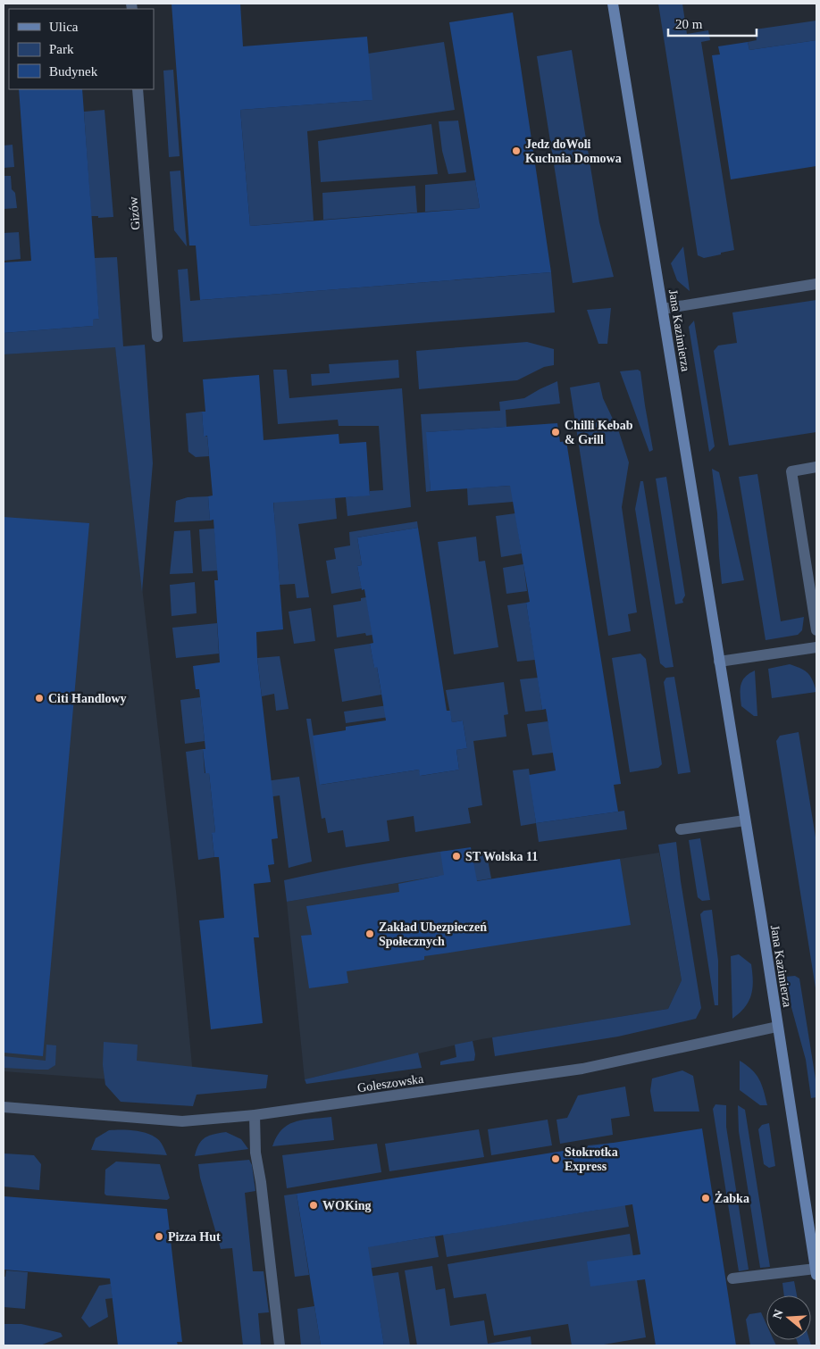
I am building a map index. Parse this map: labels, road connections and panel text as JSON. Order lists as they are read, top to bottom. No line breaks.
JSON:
{"streets":{"street":["Gizów","Jana Kazimierza","Goleszowska"]},"crossings":[["Jana Kazimierza","Goleszowska"]],"places":["Jedz doWoli Kuchnia Domowa","Chilli Kebab & Grill","Citi Handlowy","ST Wolska 11","Zakład Ubezpieczeń Społecznych","Stokrotka Express","Żabka","WOKing","Pizza Hut"],"legend":["Ulica","Park","Budynek"],"scale_bar":"20 m","north":"left"}
